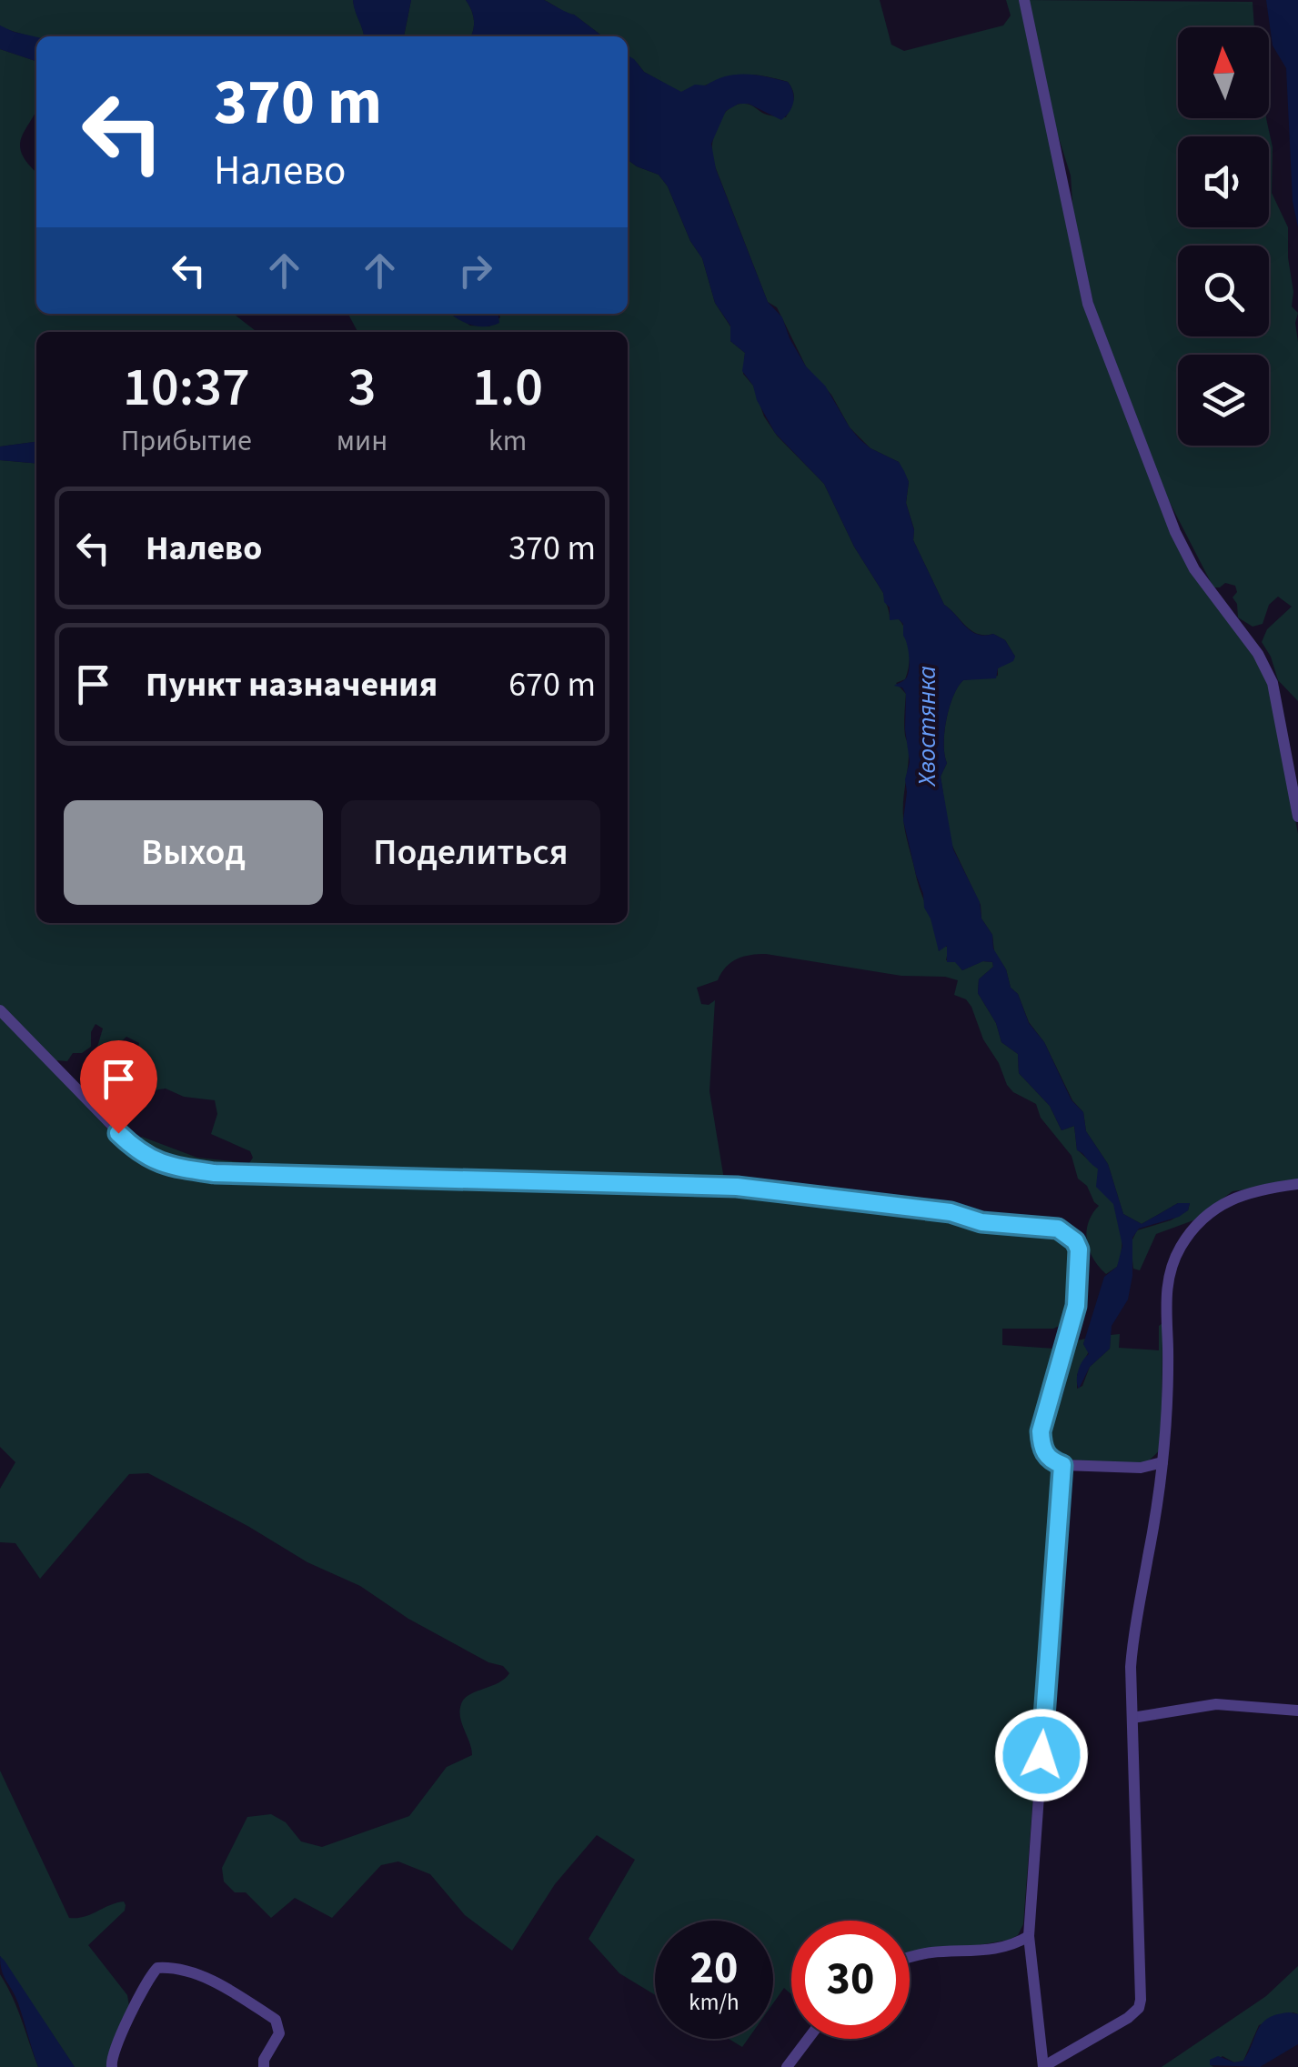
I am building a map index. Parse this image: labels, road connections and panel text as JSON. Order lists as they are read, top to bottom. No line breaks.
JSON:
{"water":["Хвостянка"],"north":"top","page":{"turn":["370 m","Налево"],"eta":["10:37","Прибытие","3","мин","1.0","km"],"list":[{"name":"Налево","value":"370 m"},{"name":"Пункт назначения","value":"670 m"}],"buttons":["Выход","Поделиться"],"speed":"20 km/h","limit":"30"}}
